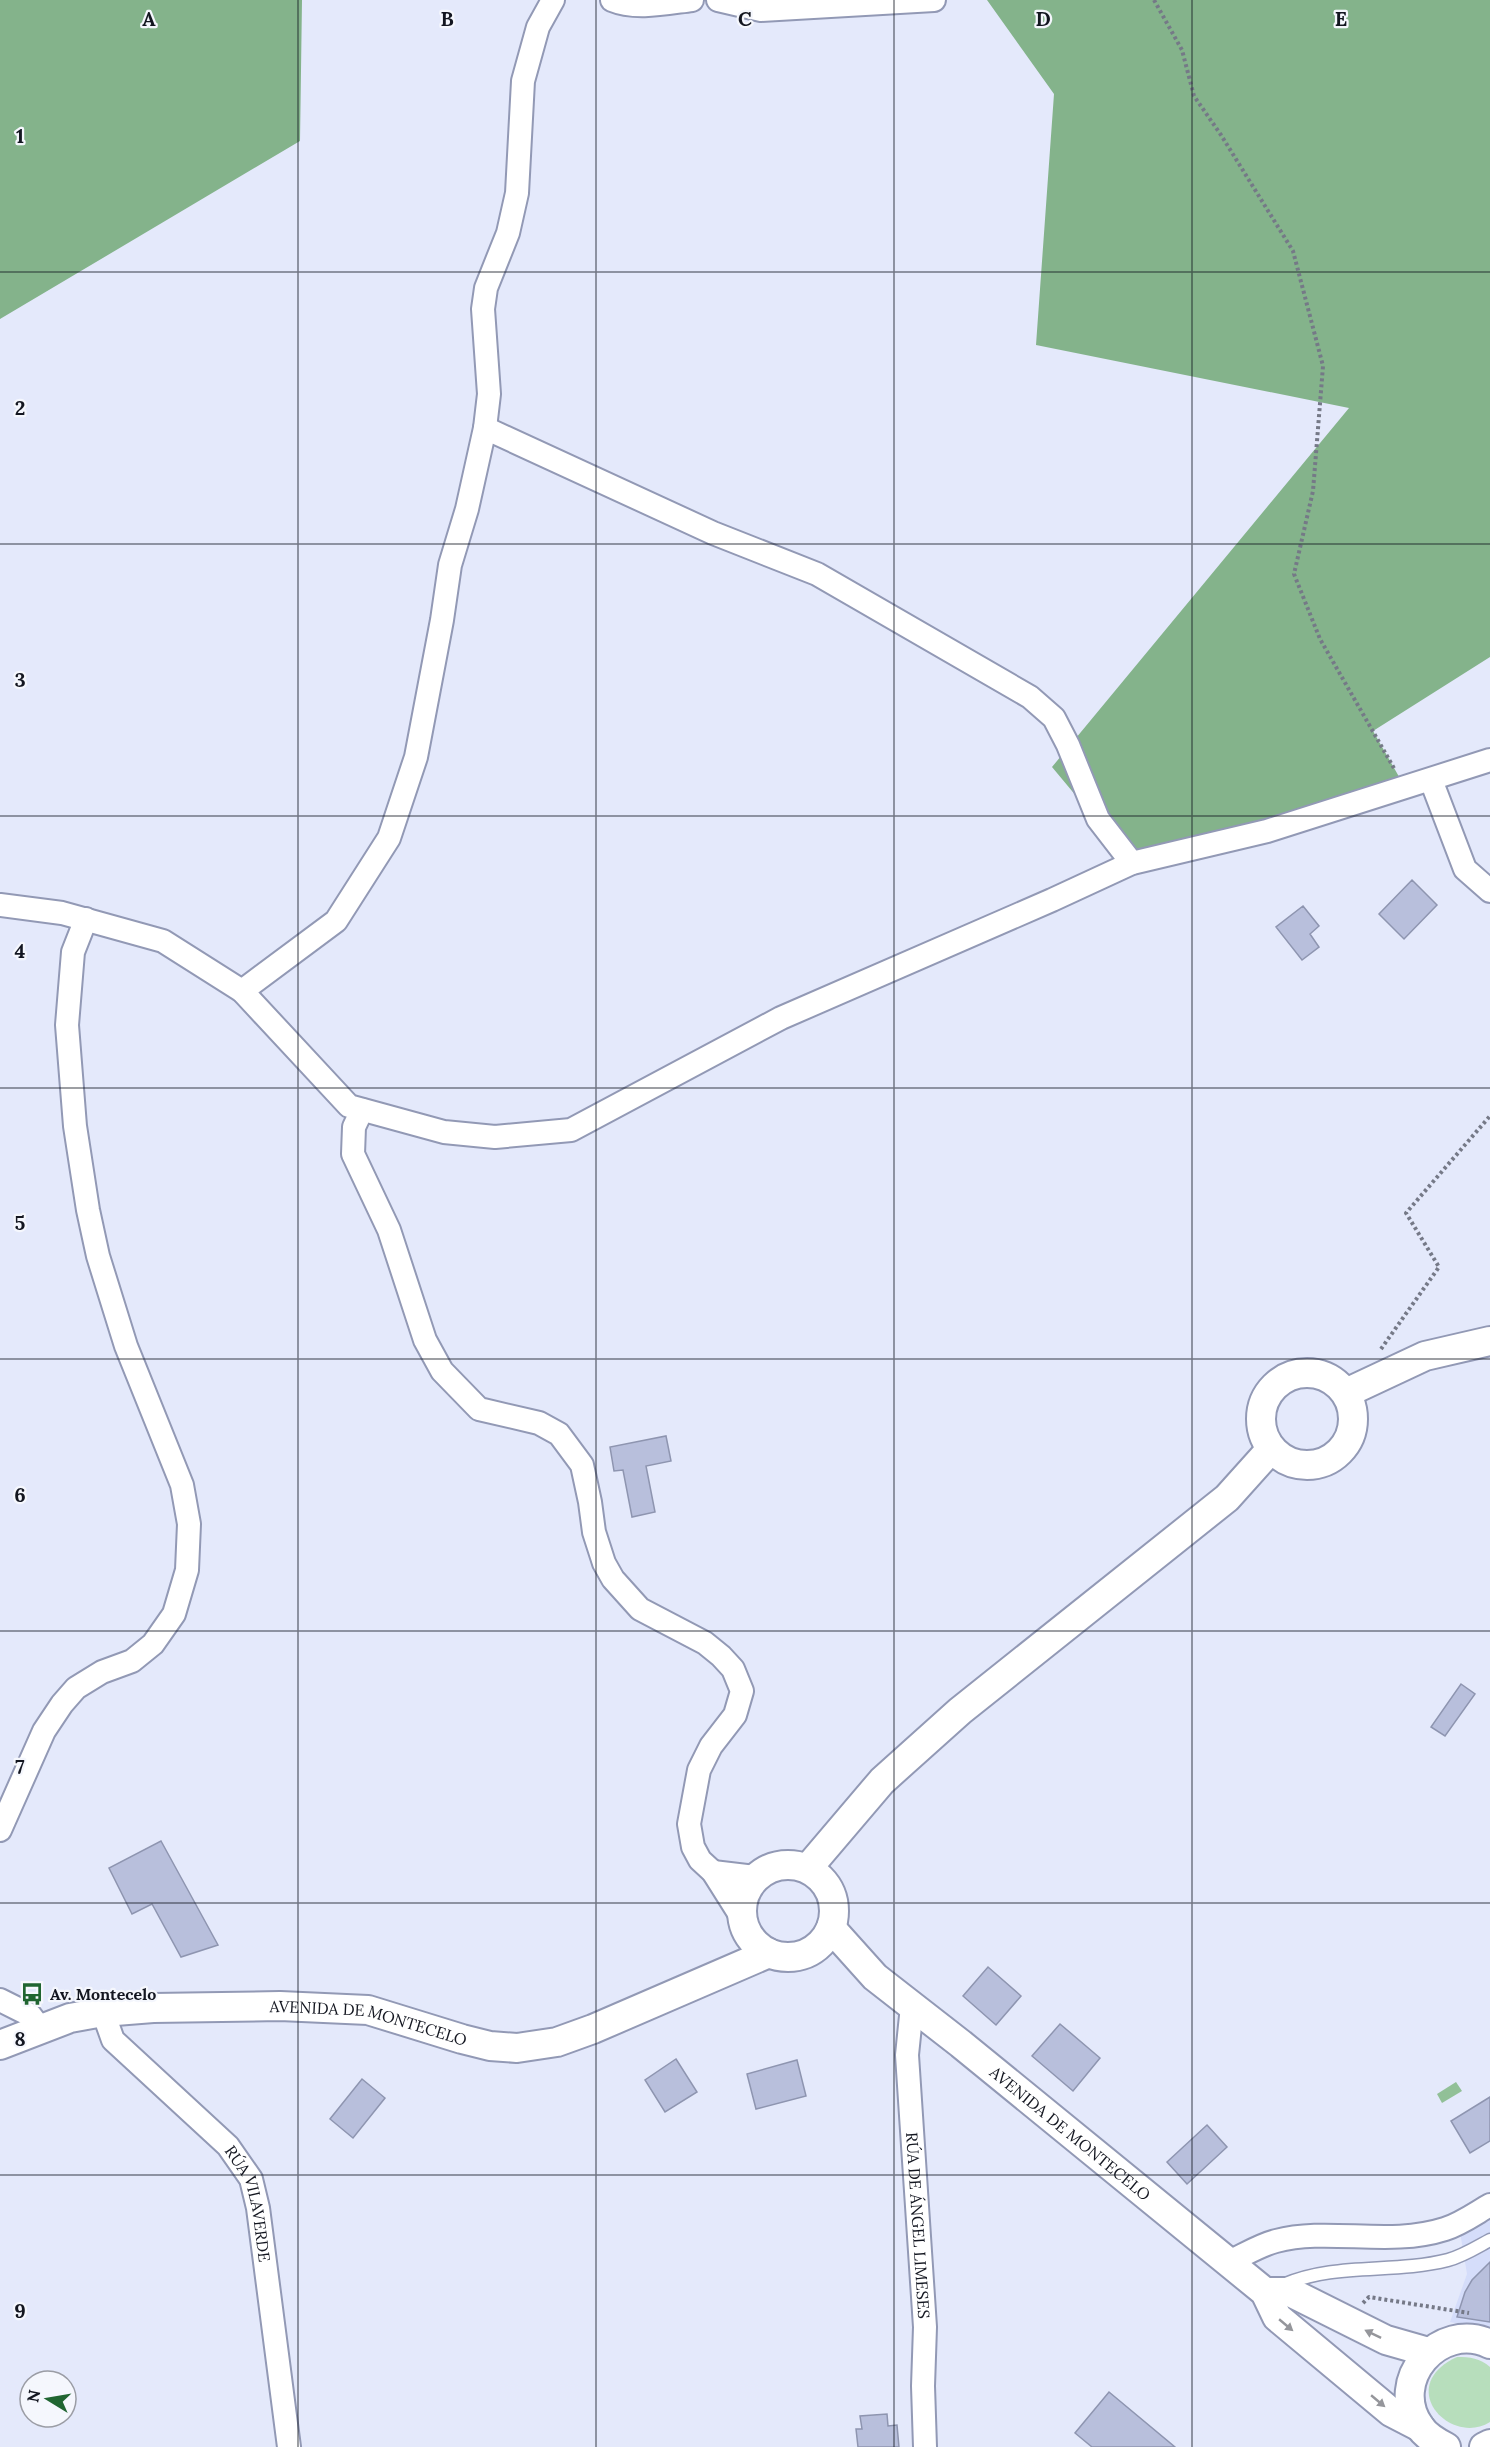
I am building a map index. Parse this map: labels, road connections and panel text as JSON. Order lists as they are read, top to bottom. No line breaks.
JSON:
{"streets":{"street":["AVENIDA DE MONTECELO","RÚA VILAVERDE","RÚA DE ÁNGEL LIMESES"]},"crossings":[["AVENIDA DE MONTECELO","RÚA VILAVERDE"],["AVENIDA DE MONTECELO","RÚA DE ÁNGEL LIMESES"]],"places":{"bus stop":["Av. Montecelo"]},"north":"left","grid":{"columns":["A","B","C","D","E"],"rows":["1","2","3","4","5","6","7","8","9"]}}
